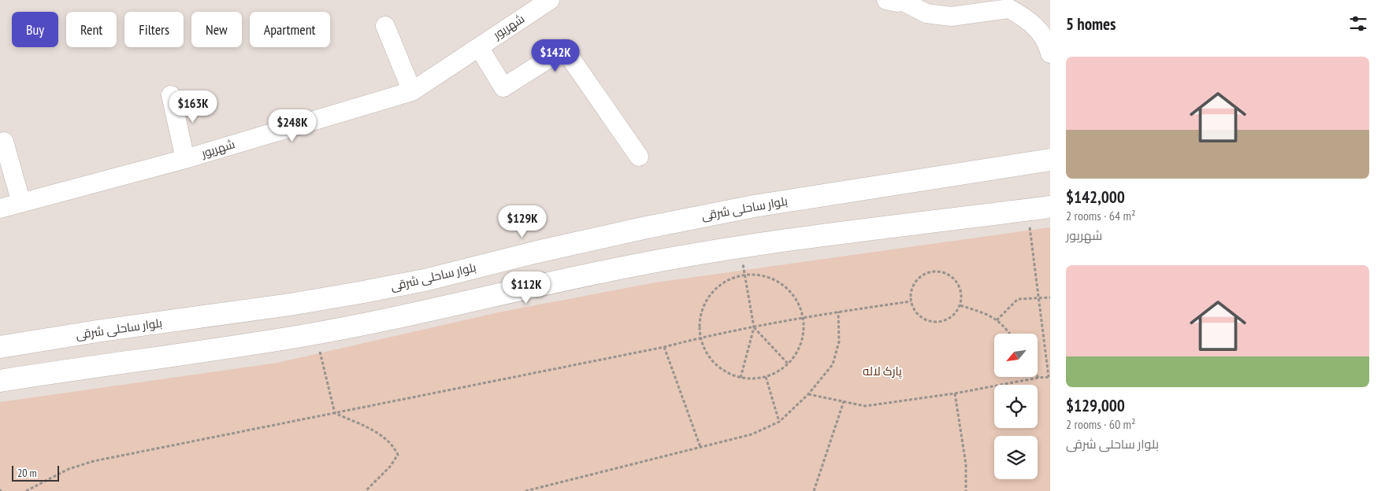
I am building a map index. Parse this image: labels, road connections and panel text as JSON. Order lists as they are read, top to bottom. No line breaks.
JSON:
{"streets":{"main road":["بلوار ساحلی شرقی"],"street":["شهریور"]},"parks":["پارک لاله"],"scale_bar":"20 m","north":"bottom left","page":{"heading":"5 homes","chip":["Buy","Rent","Filters","New","Apartment"],"price":["$142K","$163K","$248K","$129K","$112K"],"list":[{"name":"$142,000","note":"2 rooms · 64 m² · شهریور"},{"name":"$129,000","note":"2 rooms · 60 m² · بلوار ساحلی شرقی"}],"scale":"20 m"}}
